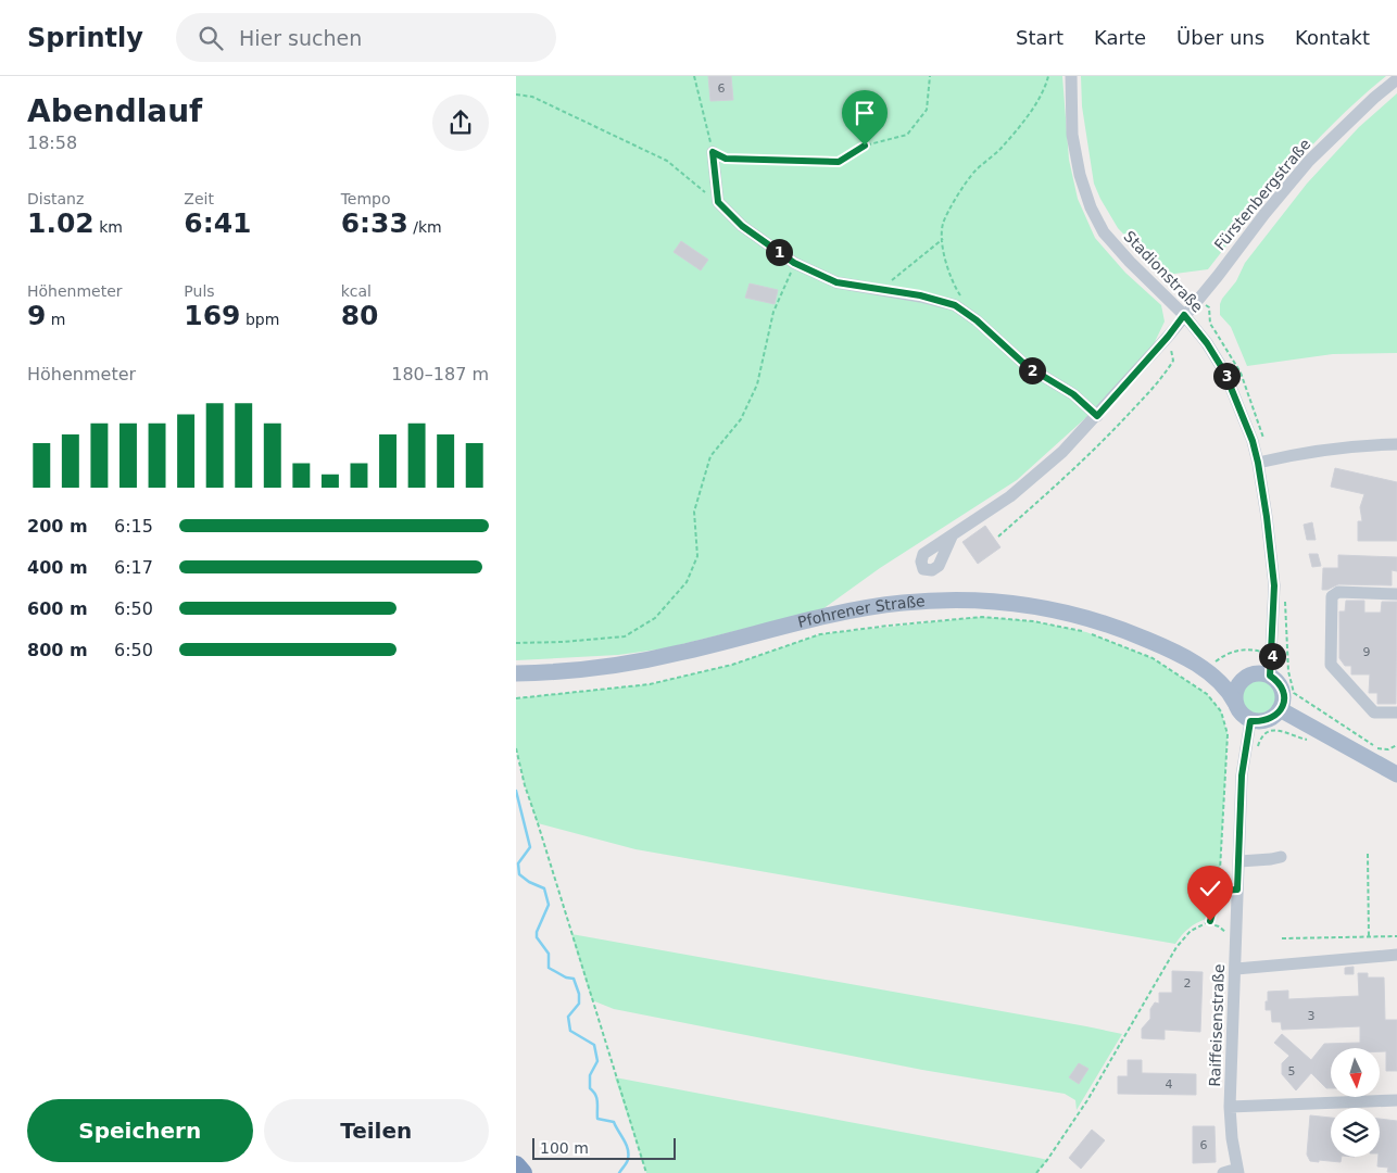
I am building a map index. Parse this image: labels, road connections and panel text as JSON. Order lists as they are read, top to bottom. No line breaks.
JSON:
{"streets":{"main road":["Pfohrener Straße"],"street":["Fürstenbergstraße","Stadionstraße","Raiffeisenstraße"]},"crossings":[["Fürstenbergstraße","Stadionstraße"],["Stadionstraße","Pfohrener Straße"],["Stadionstraße","Raiffeisenstraße"],["Pfohrener Straße","Raiffeisenstraße"]],"house_numbers":["6","9","2","3","5","4","6"],"scale_bar":"100 m","north":"bottom","page":{"header":"Sprintly","search":"Hier suchen","nav":["Start","Karte","Über uns","Kontakt"],"heading":["Abendlauf","18:58"],"stats":[["Distanz","1.02 km"],["Zeit","6:41"],["Tempo","6:33 /km"],["Höhenmeter","9 m"],["Puls","169 bpm"],["kcal","80"]],"pins":["1","2","3","4"],"chart":["Höhenmeter","180–187 m"],"list":[{"name":"200 m","note":"6:15"},{"name":"400 m","note":"6:17"},{"name":"600 m","note":"6:50"},{"name":"800 m","note":"6:50"}],"buttons":["Speichern","Teilen"],"scale":"100 m"}}
